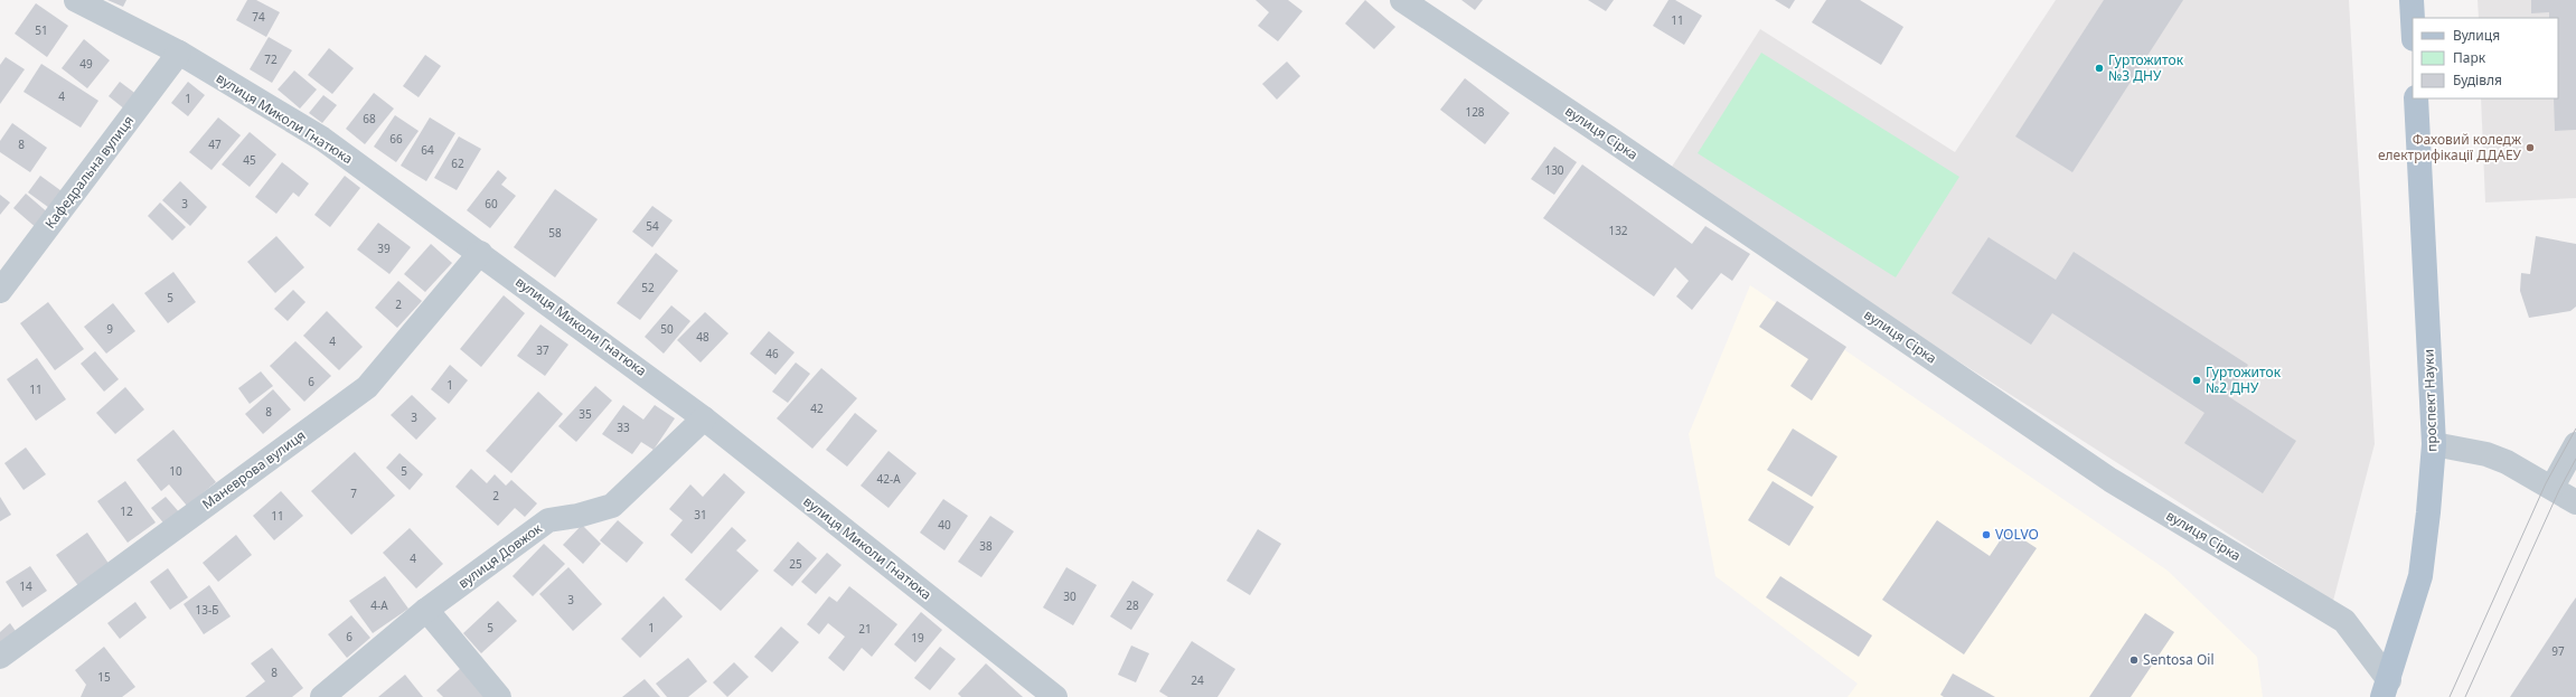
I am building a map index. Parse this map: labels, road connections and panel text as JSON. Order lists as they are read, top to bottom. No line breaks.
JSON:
{"streets":{"main road":["проспект Науки"],"street":["вулиця Миколи Гнатюка","вулиця Сірка","Кафедральна вулиця","Маневрова вулиця","вулиця Довжок"]},"crossings":[["вулиця Миколи Гнатюка","Кафедральна вулиця"],["вулиця Миколи Гнатюка","Маневрова вулиця"],["вулиця Миколи Гнатюка","вулиця Довжок"],["вулиця Сірка","проспект Науки"]],"places":["Гуртожиток №3 ДНУ","Фаховий коледж електрифікації ДДАЕУ","Гуртожиток №2 ДНУ","VOLVO","Sentosa Oil"],"house_numbers":["74","11","51","72","49","4","1","128","68","66","8","47","64","45","62","130","3","60","54","132","58","39","52","5","2","9","50","48","4","37","46","6","1","11","42","8","35","3","33","10","5","42-А","7","2","12","31","11","40","38","4","25","14","30","3","4-А","28","13-Б","5","1","21","6","19","97","8","15","24"],"legend":["Вулиця","Парк","Будівля"]}
